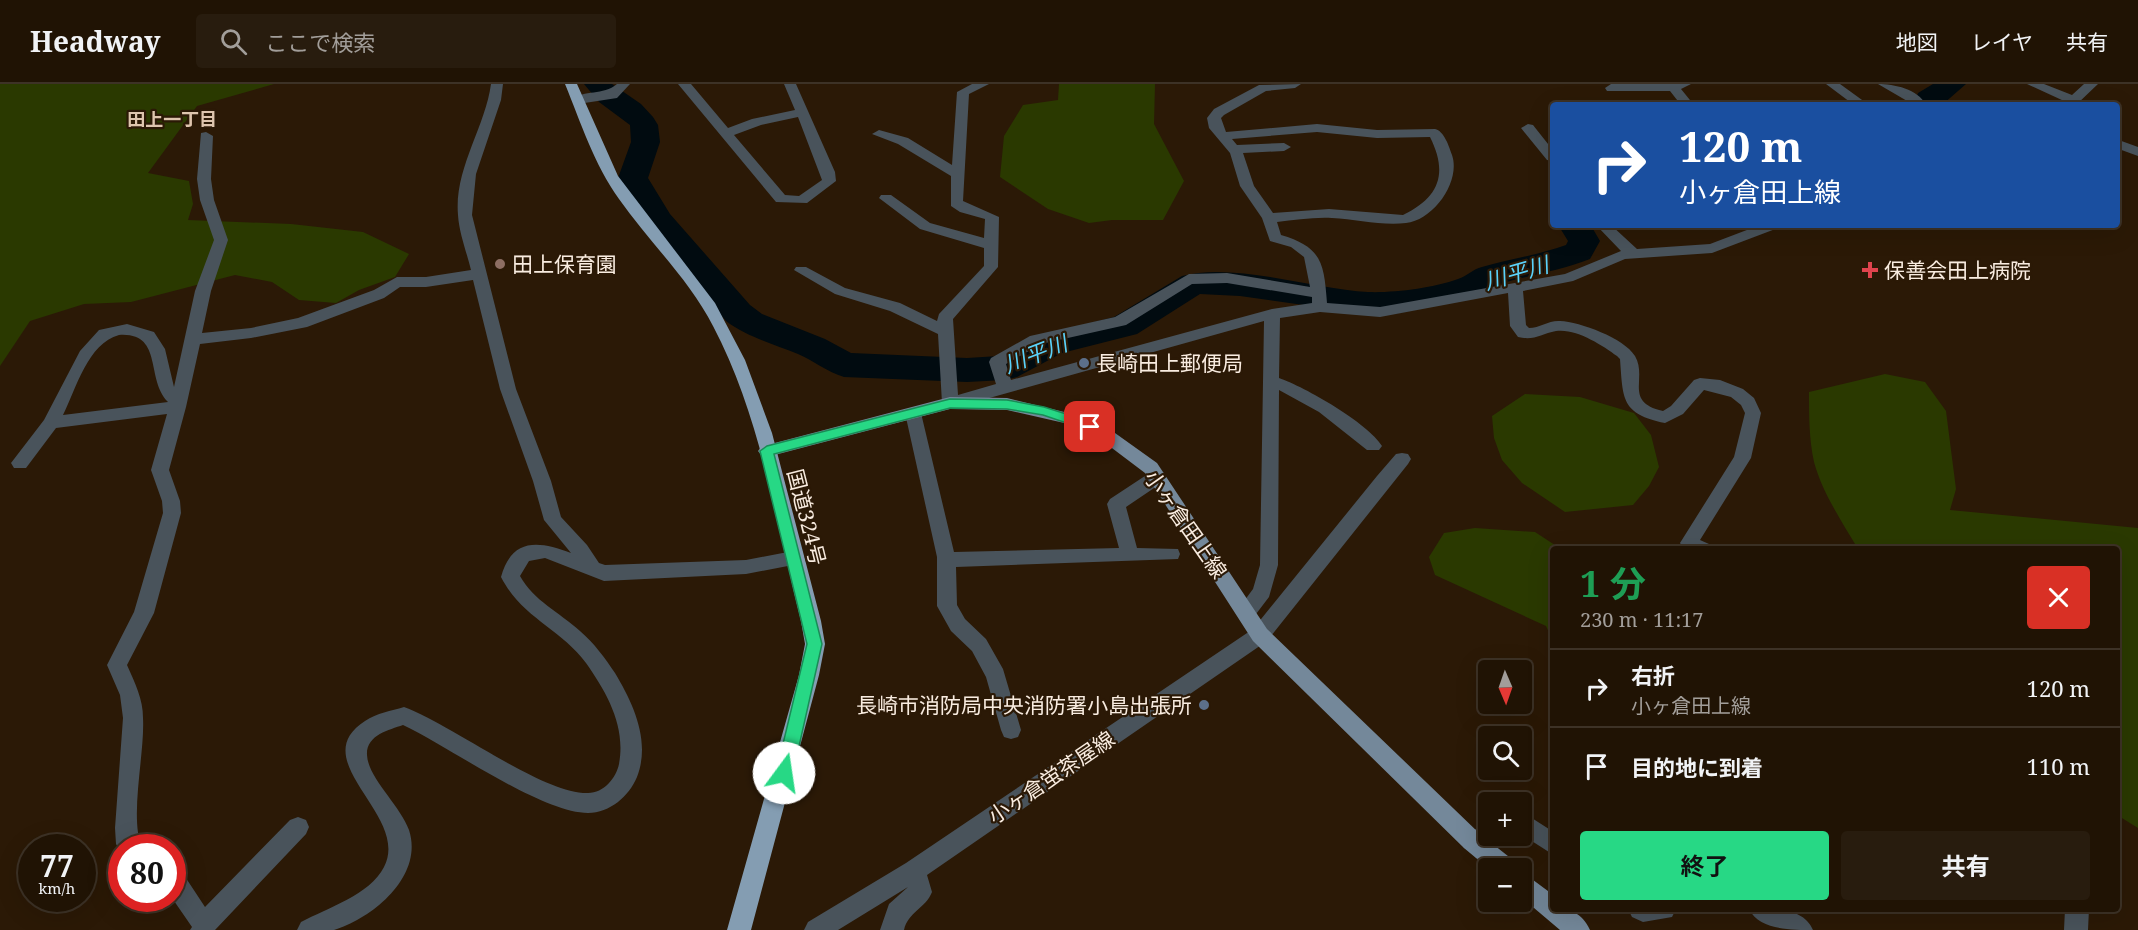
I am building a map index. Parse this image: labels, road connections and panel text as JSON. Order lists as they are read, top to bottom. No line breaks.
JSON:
{"streets":{"highway":["国道324号"],"main road":["小ヶ倉田上線"],"street":["小ヶ倉蛍茶屋線"]},"crossings":[["国道324号","小ヶ倉田上線"],["小ヶ倉田上線","小ヶ倉蛍茶屋線"]],"districts":["田上一丁目"],"water":["川平川"],"places":{"other":["田上保育園","長崎田上郵便局","長崎市消防局中央消防署小島出張所"],"health":["保善会田上病院"]},"north":"bottom","page":{"header":"Headway","search":"ここで検索","nav":["地図","レイヤ","共有"],"turn":["120 m","小ヶ倉田上線"],"heading":["1 分","230 m · 11:17"],"list":[{"name":"右折","note":"小ヶ倉田上線","value":"120 m"},{"name":"目的地に到着","value":"110 m"}],"map_buttons":["+","−"],"buttons":["終了","共有"],"speed":"77 km/h","limit":"80"}}
